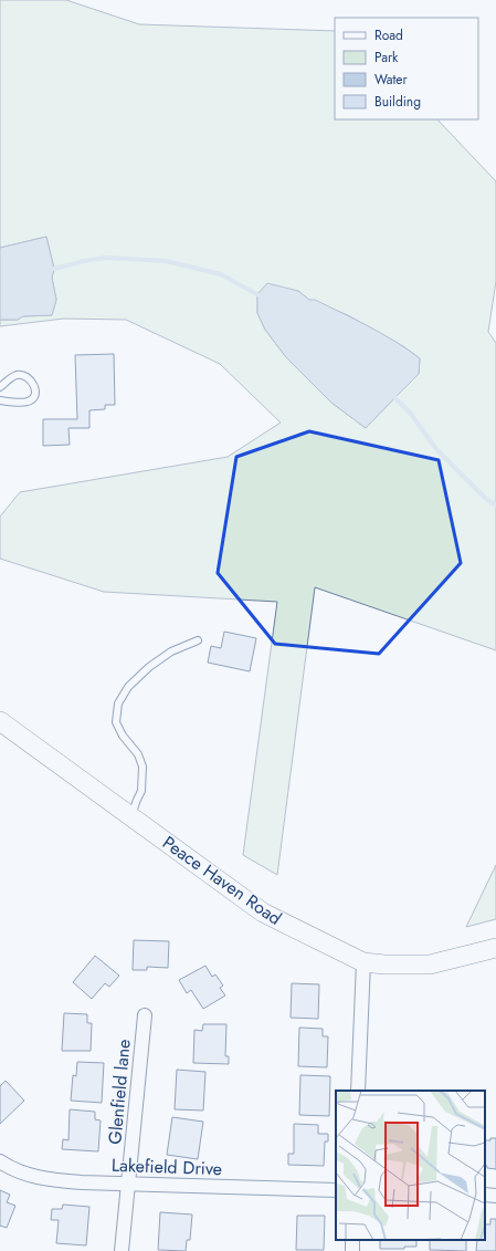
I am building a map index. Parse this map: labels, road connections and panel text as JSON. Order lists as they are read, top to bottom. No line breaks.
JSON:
{"streets":{"main road":["Peace Haven Road"],"street":["Glenfield lane","Lakefield Drive"]},"crossings":[["Glenfield lane","Lakefield Drive"]],"legend":["Road","Park","Water","Building"]}
